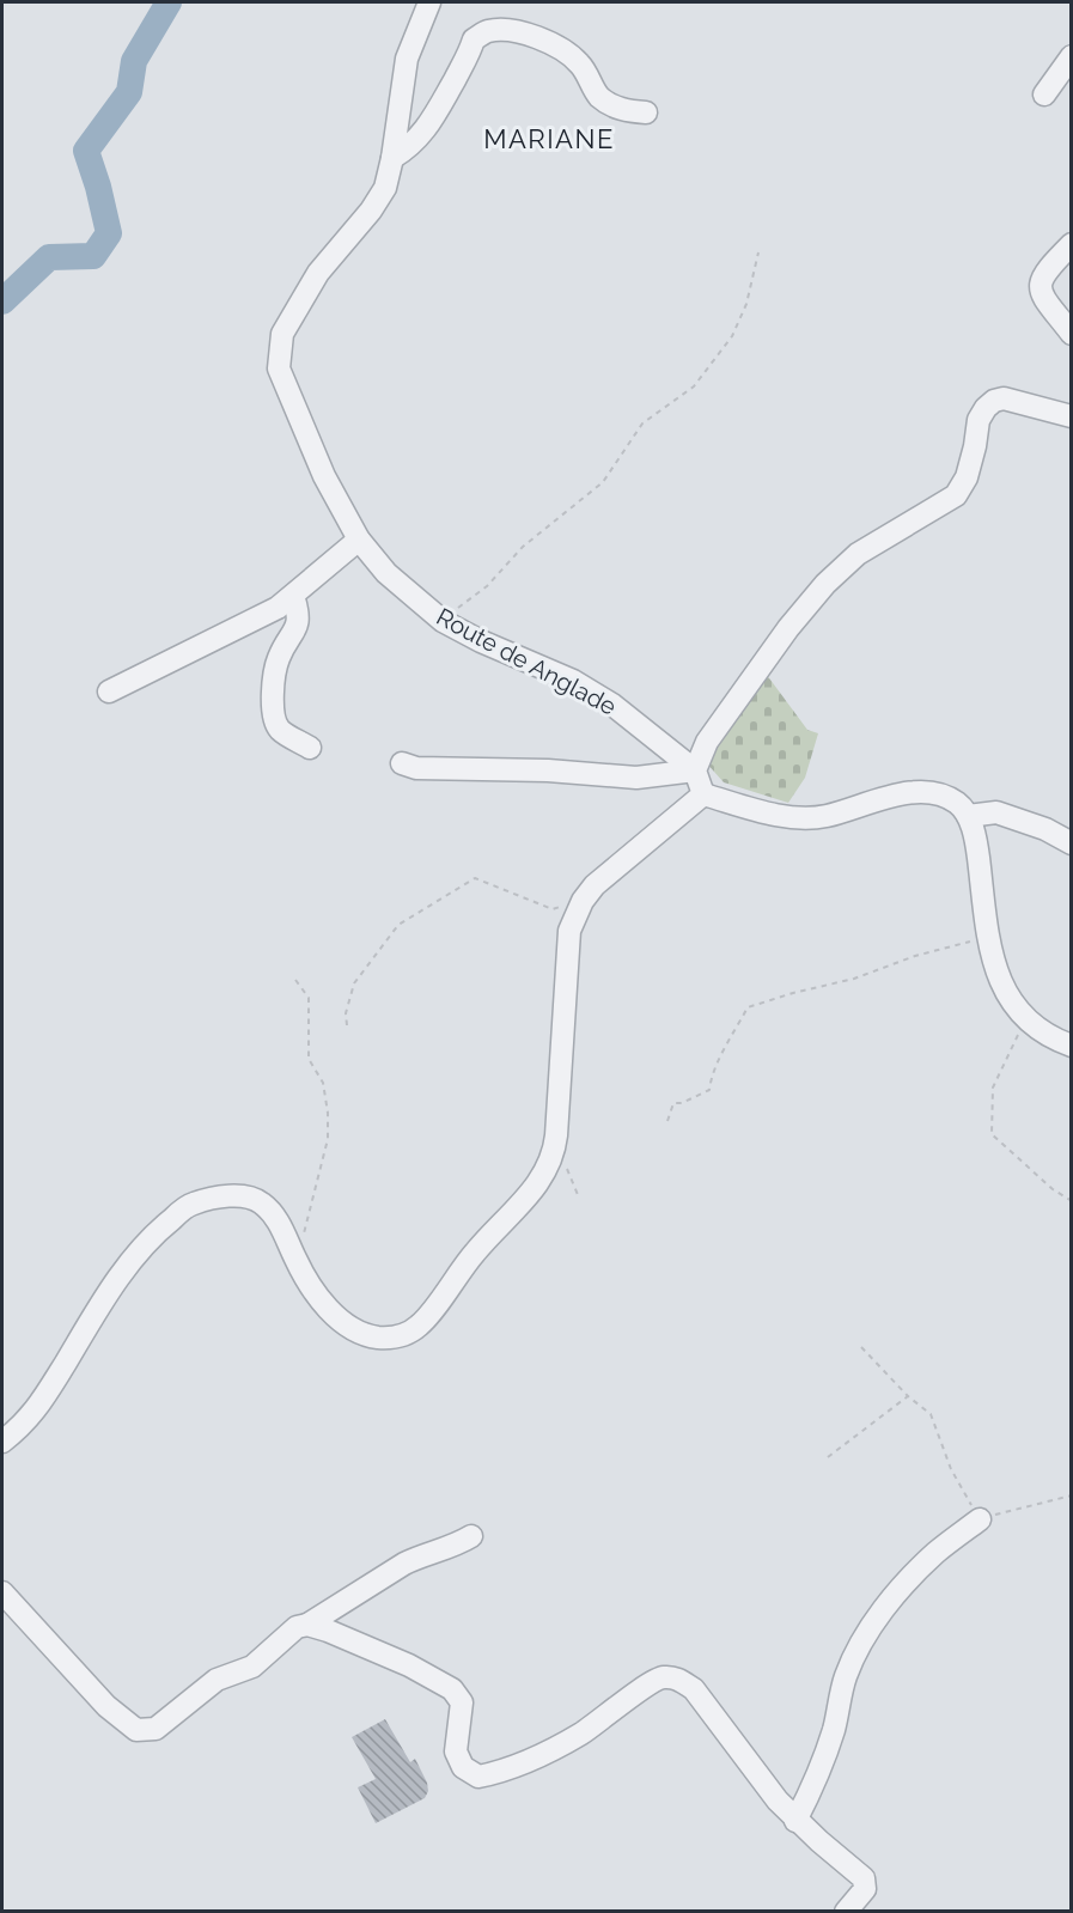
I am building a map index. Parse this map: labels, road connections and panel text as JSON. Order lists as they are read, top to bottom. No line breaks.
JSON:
{"streets":{"street":["Route de Anglade"]},"districts":["MARIANE"]}
